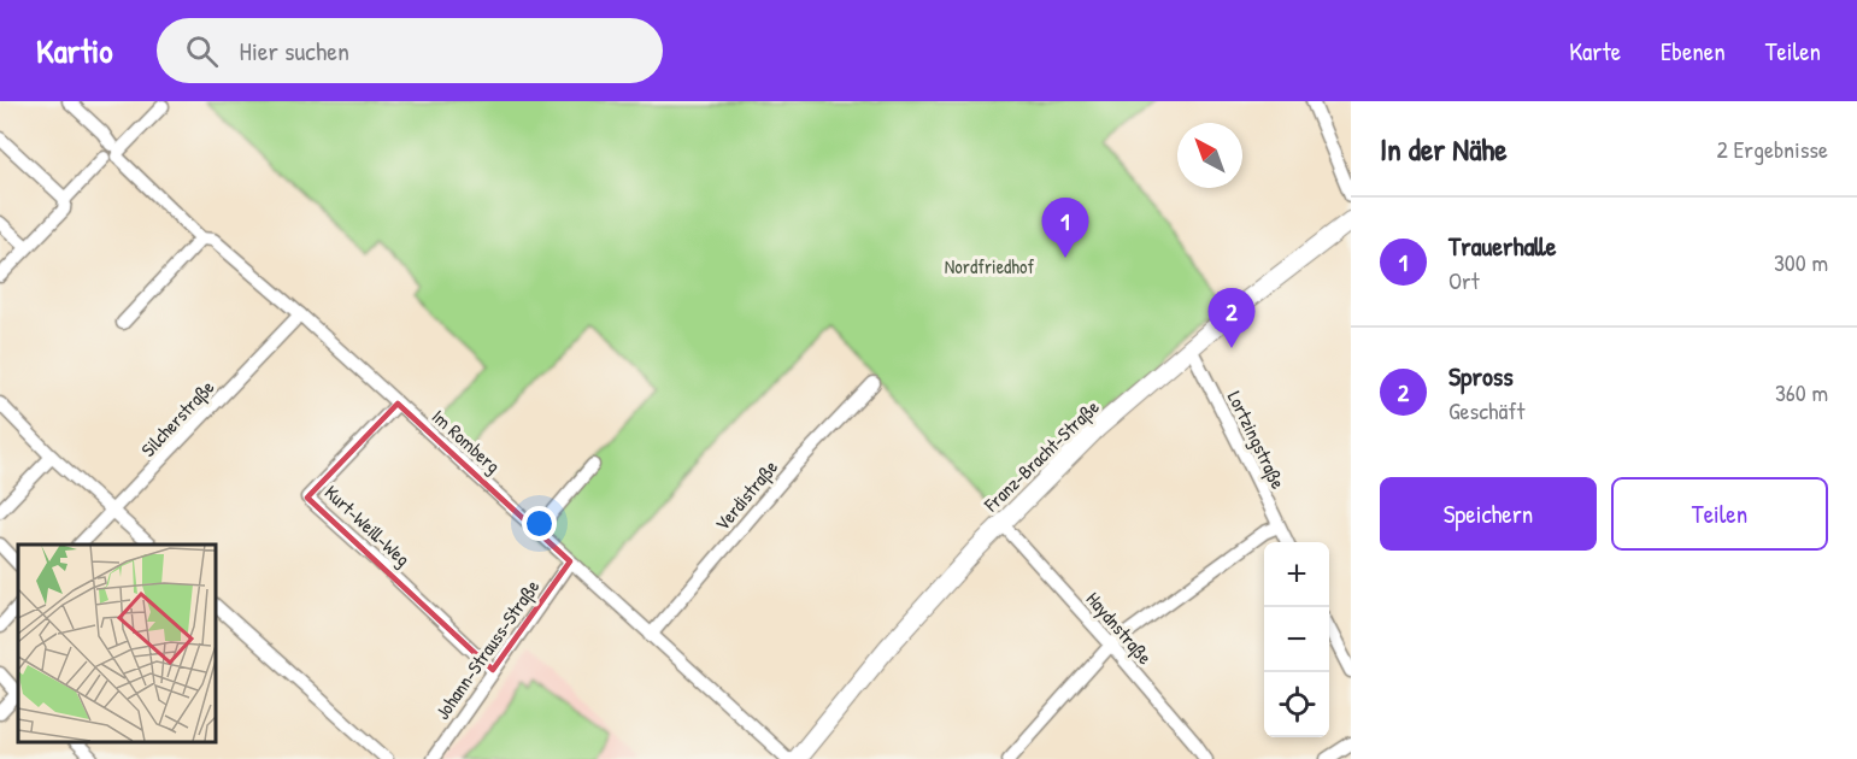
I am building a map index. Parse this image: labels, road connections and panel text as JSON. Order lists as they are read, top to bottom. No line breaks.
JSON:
{"streets":{"street":["Silcherstraße","Lortzingstraße","Im Romberg","Franz-Bracht-Straße","Verdistraße","Kurt-Weill-Weg","Haydnstraße","Johann-Strauss-Straße"]},"crossings":[["Silcherstraße","Im Romberg"],["Lortzingstraße","Franz-Bracht-Straße"],["Im Romberg","Verdistraße"],["Im Romberg","Kurt-Weill-Weg"],["Im Romberg","Johann-Strauss-Straße"],["Franz-Bracht-Straße","Haydnstraße"],["Kurt-Weill-Weg","Johann-Strauss-Straße"]],"parks":["Nordfriedhof"],"north":"top left","page":{"header":"Kartio","search":"Hier suchen","nav":["Karte","Ebenen","Teilen"],"heading":["In der Nähe","2 Ergebnisse"],"list":[{"mark":"1","name":"Trauerhalle","note":"Ort","value":"300 m"},{"mark":"2","name":"Spross","note":"Geschäft","value":"360 m"}],"pins":["1","2"],"buttons":["Speichern","Teilen"],"map_buttons":["+","−"]}}
